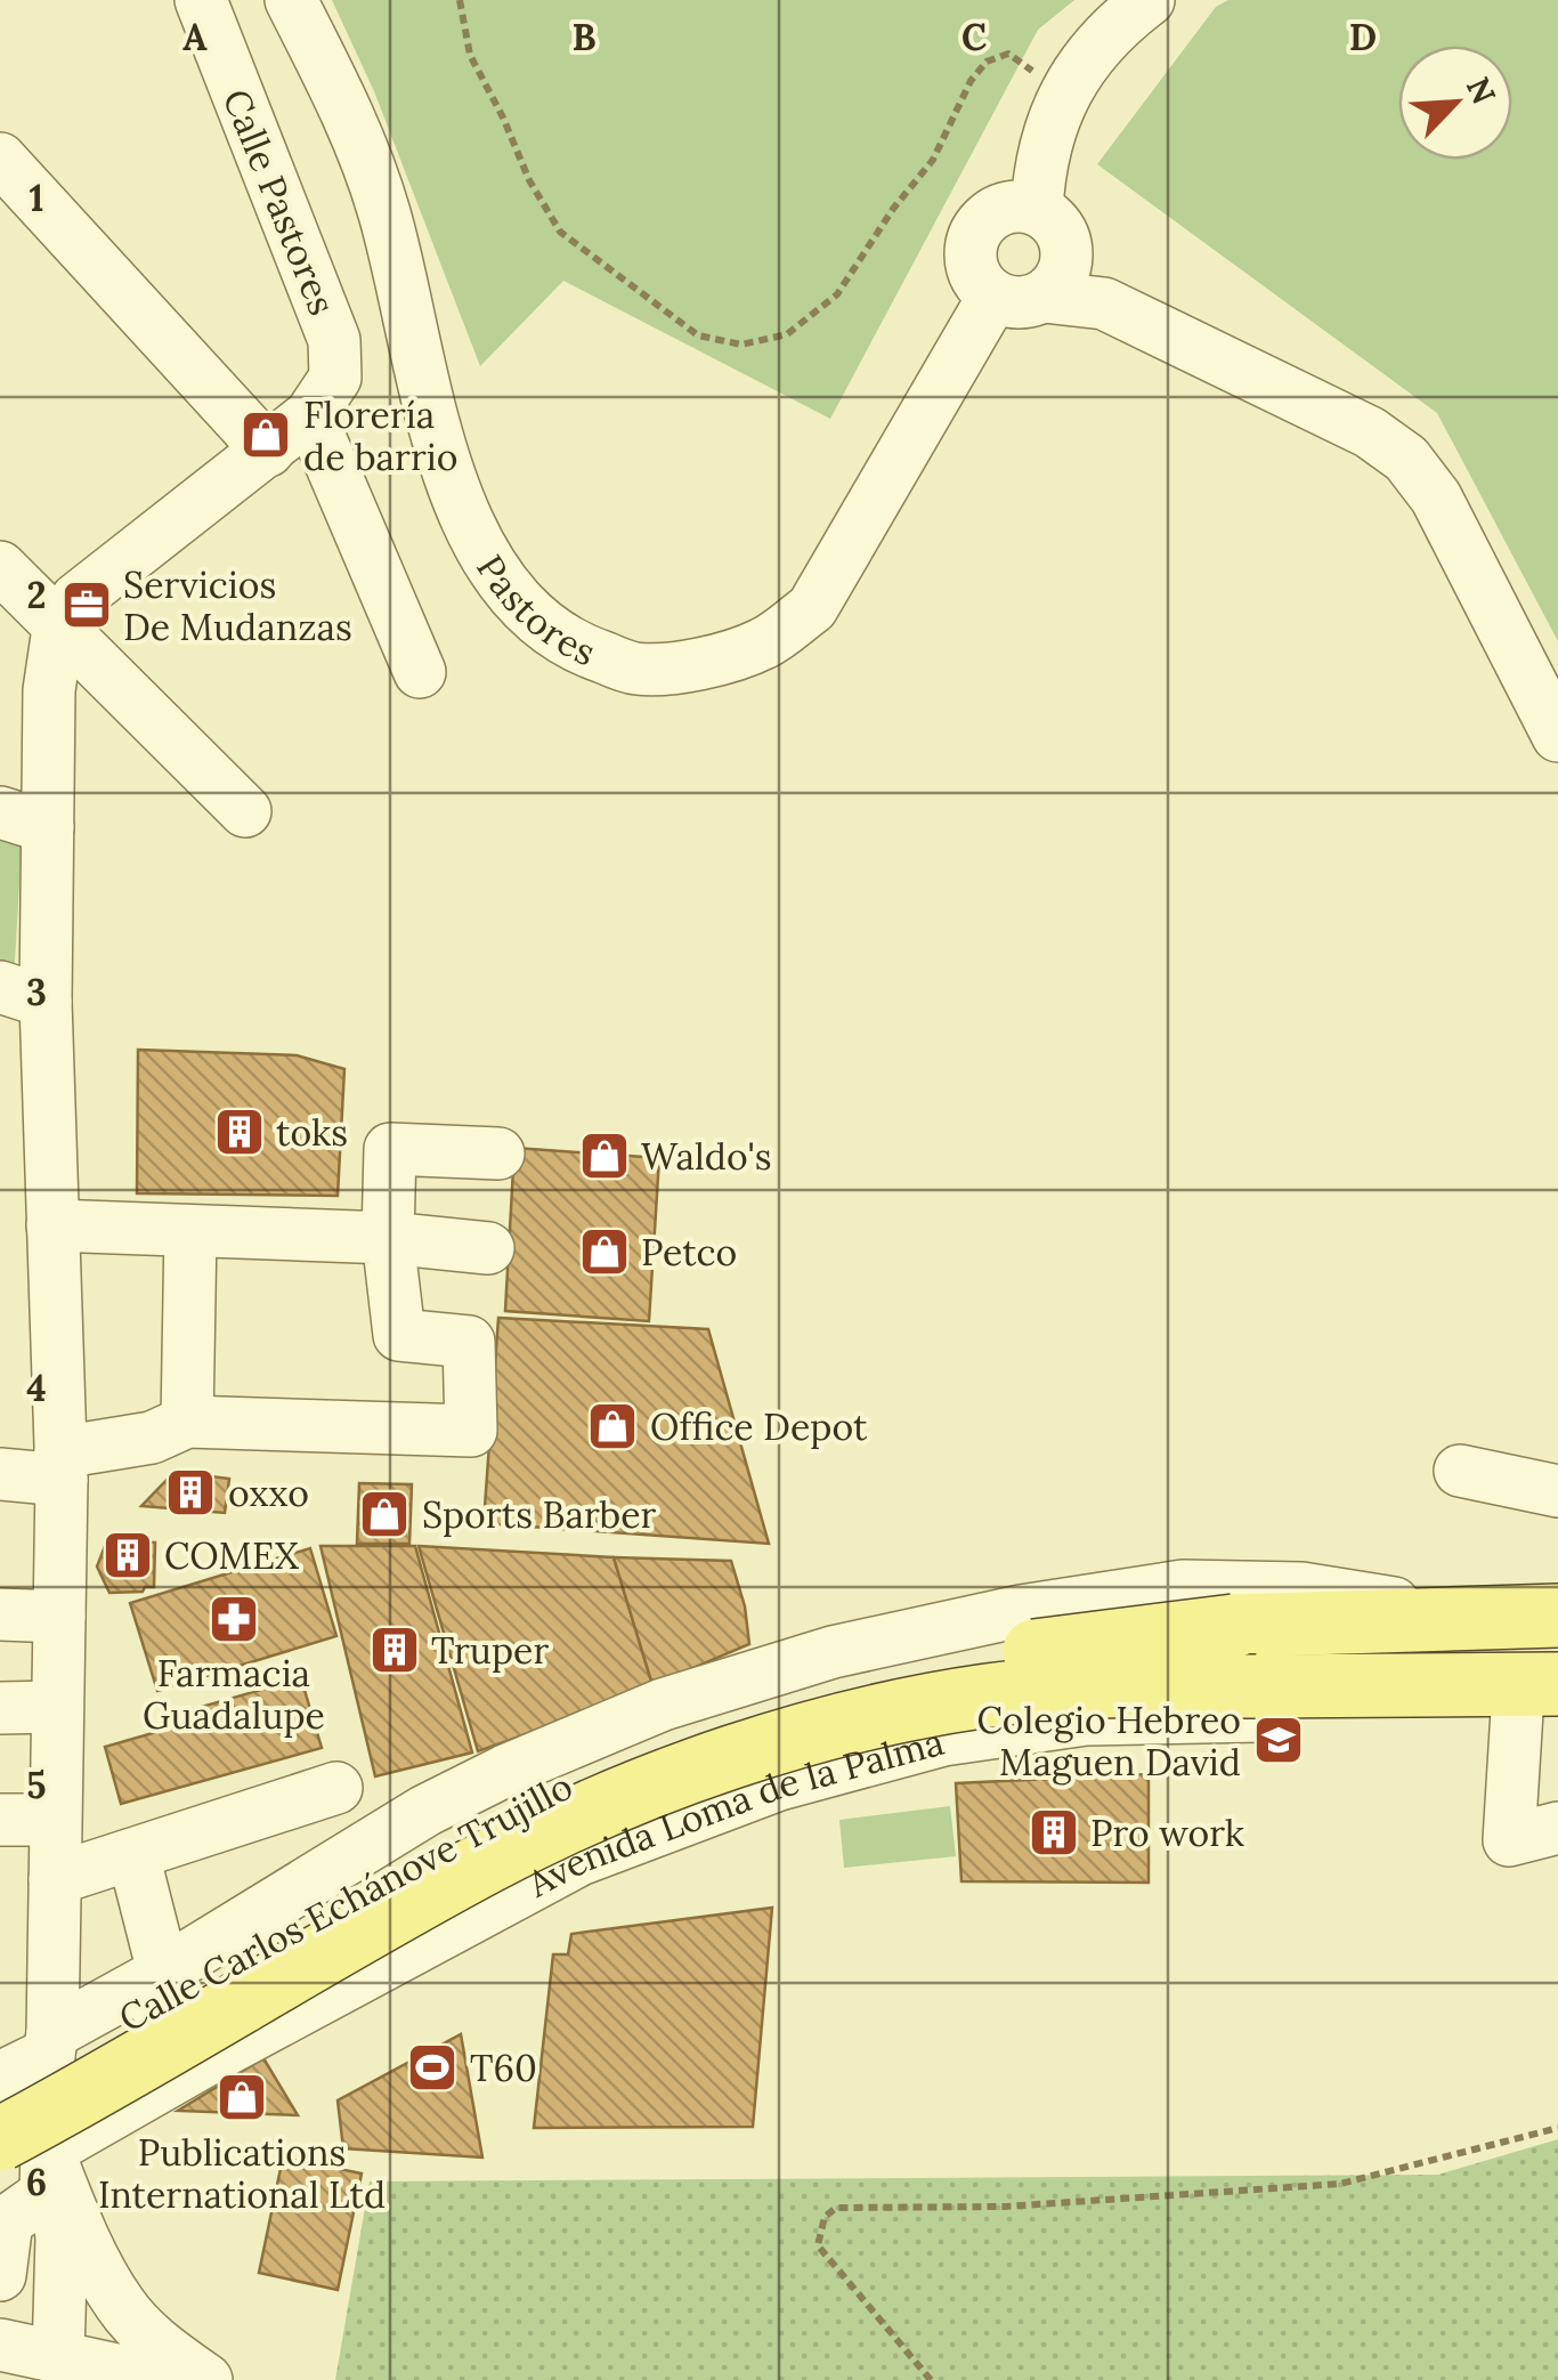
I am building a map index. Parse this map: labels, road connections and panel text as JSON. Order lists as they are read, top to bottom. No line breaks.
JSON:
{"streets":{"main road":["Calle Carlos Echánove Trujillo"],"street":["Calle Pastores","Pastores","Avenida Loma de la Palma"]},"crossings":[["Avenida Loma de la Palma","Calle Carlos Echánove Trujillo"]],"places":{"shop":["Florería de barrio","Waldo's","Petco","Office Depot","Sports Barber","Publications International Ltd"],"office":["Servicios De Mudanzas"],"building":["toks","oxxo","COMEX","Truper","Pro work"],"pharmacy":["Farmacia Guadalupe"],"school or university":["Colegio Hebreo Maguen David"],"sports":["T60"]},"north":"top right","grid":{"columns":["A","B","C","D"],"rows":["1","2","3","4","5","6"]}}
